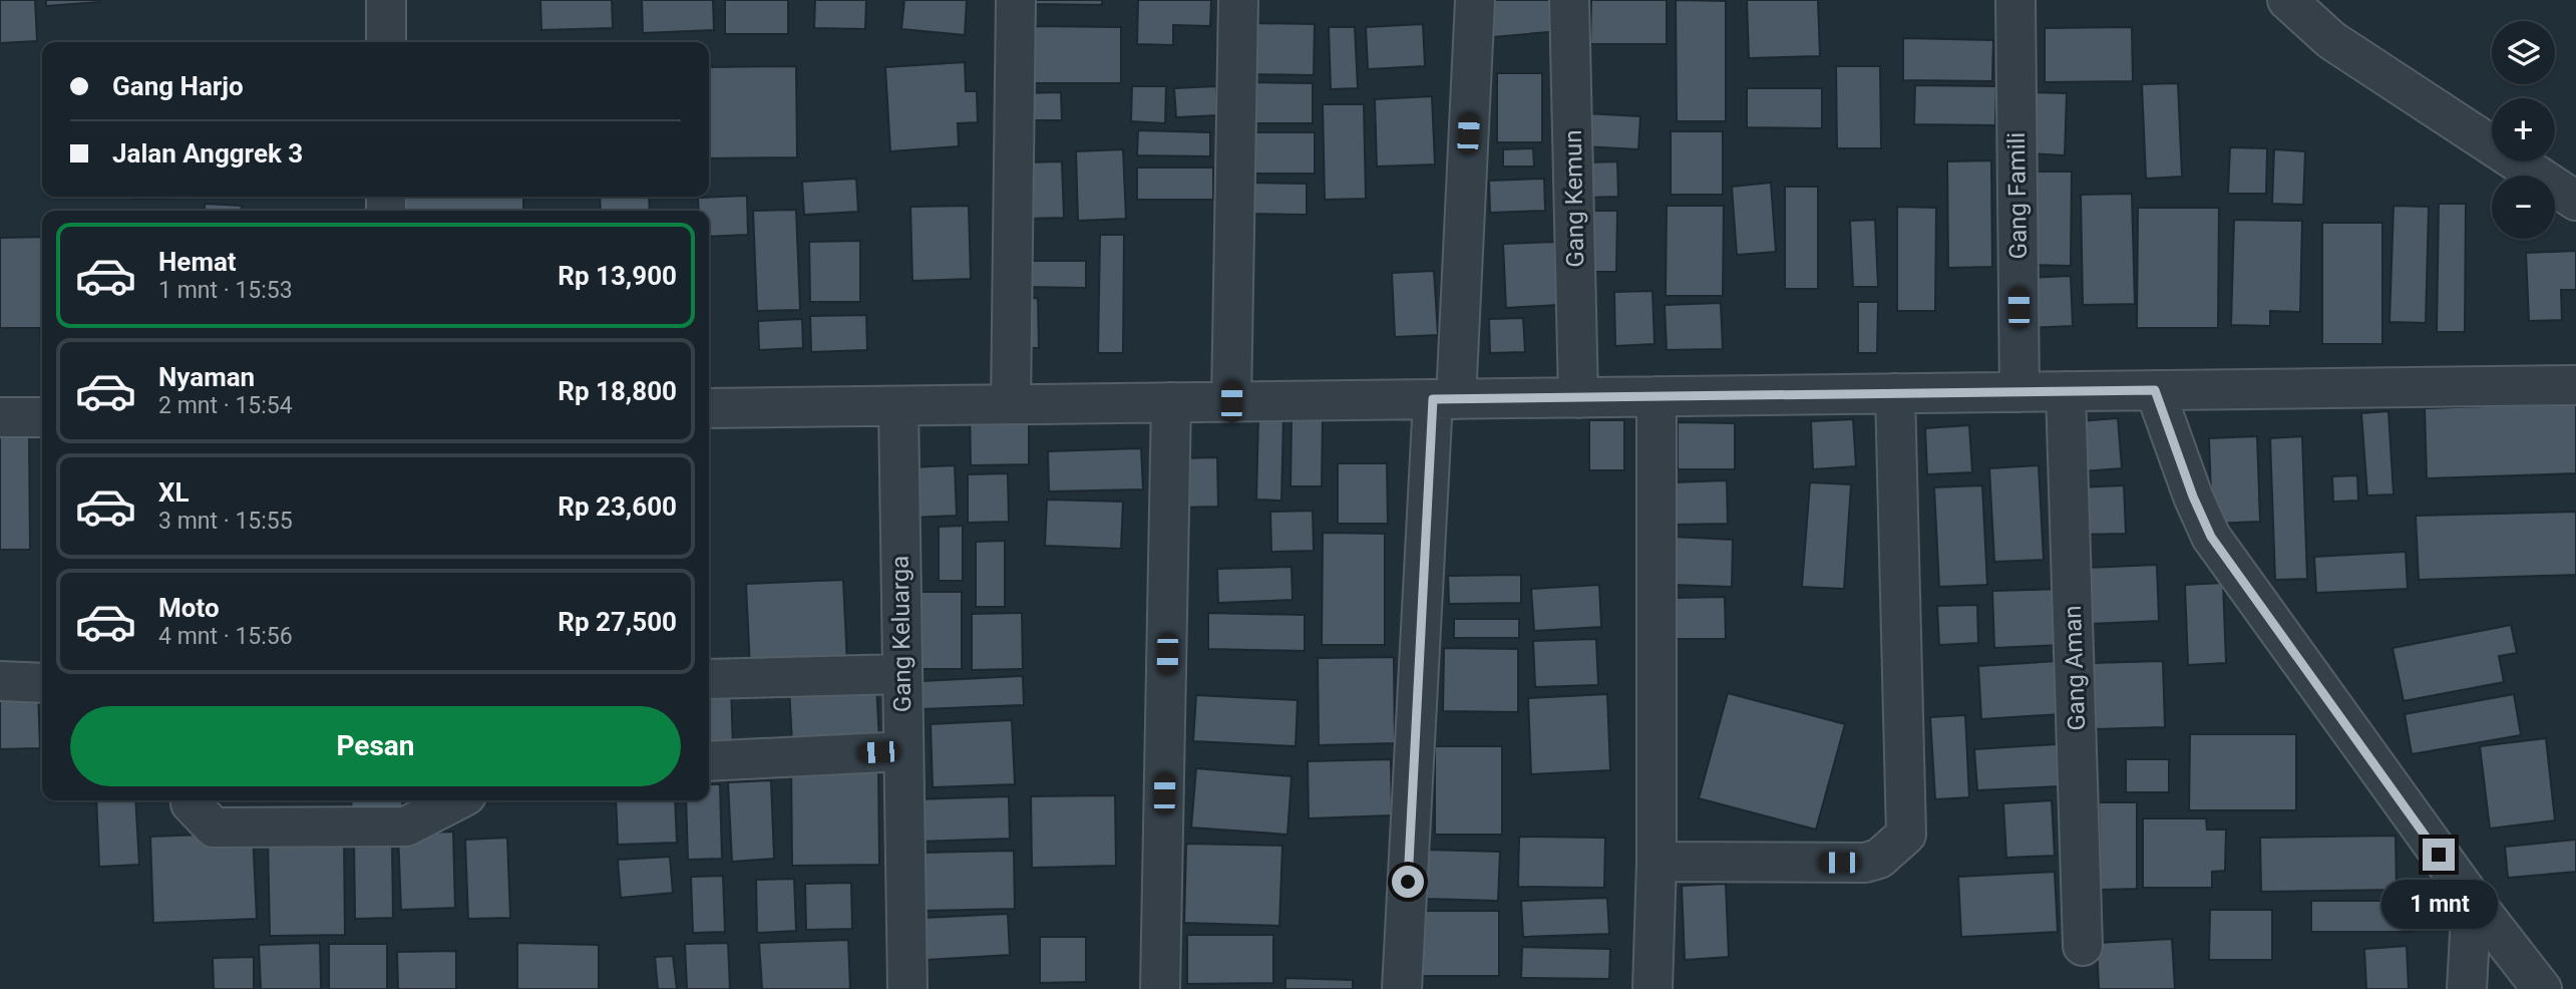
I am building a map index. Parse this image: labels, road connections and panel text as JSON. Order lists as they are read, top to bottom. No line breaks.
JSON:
{"streets":{"street":["Gang Famili","Gang Kemun","Gang Keluarga","Gang Aman"]},"page":{"map_buttons":["+","−"],"banner":["Gang Harjo","Jalan Anggrek 3"],"list":[{"name":"Hemat","note":"1 mnt · 15:53","value":"Rp 13,900"},{"name":"Nyaman","note":"2 mnt · 15:54","value":"Rp 18,800"},{"name":"XL","note":"3 mnt · 15:55","value":"Rp 23,600"},{"name":"Moto","note":"4 mnt · 15:56","value":"Rp 27,500"}],"buttons":"Pesan","bubble":"1 mnt"}}
